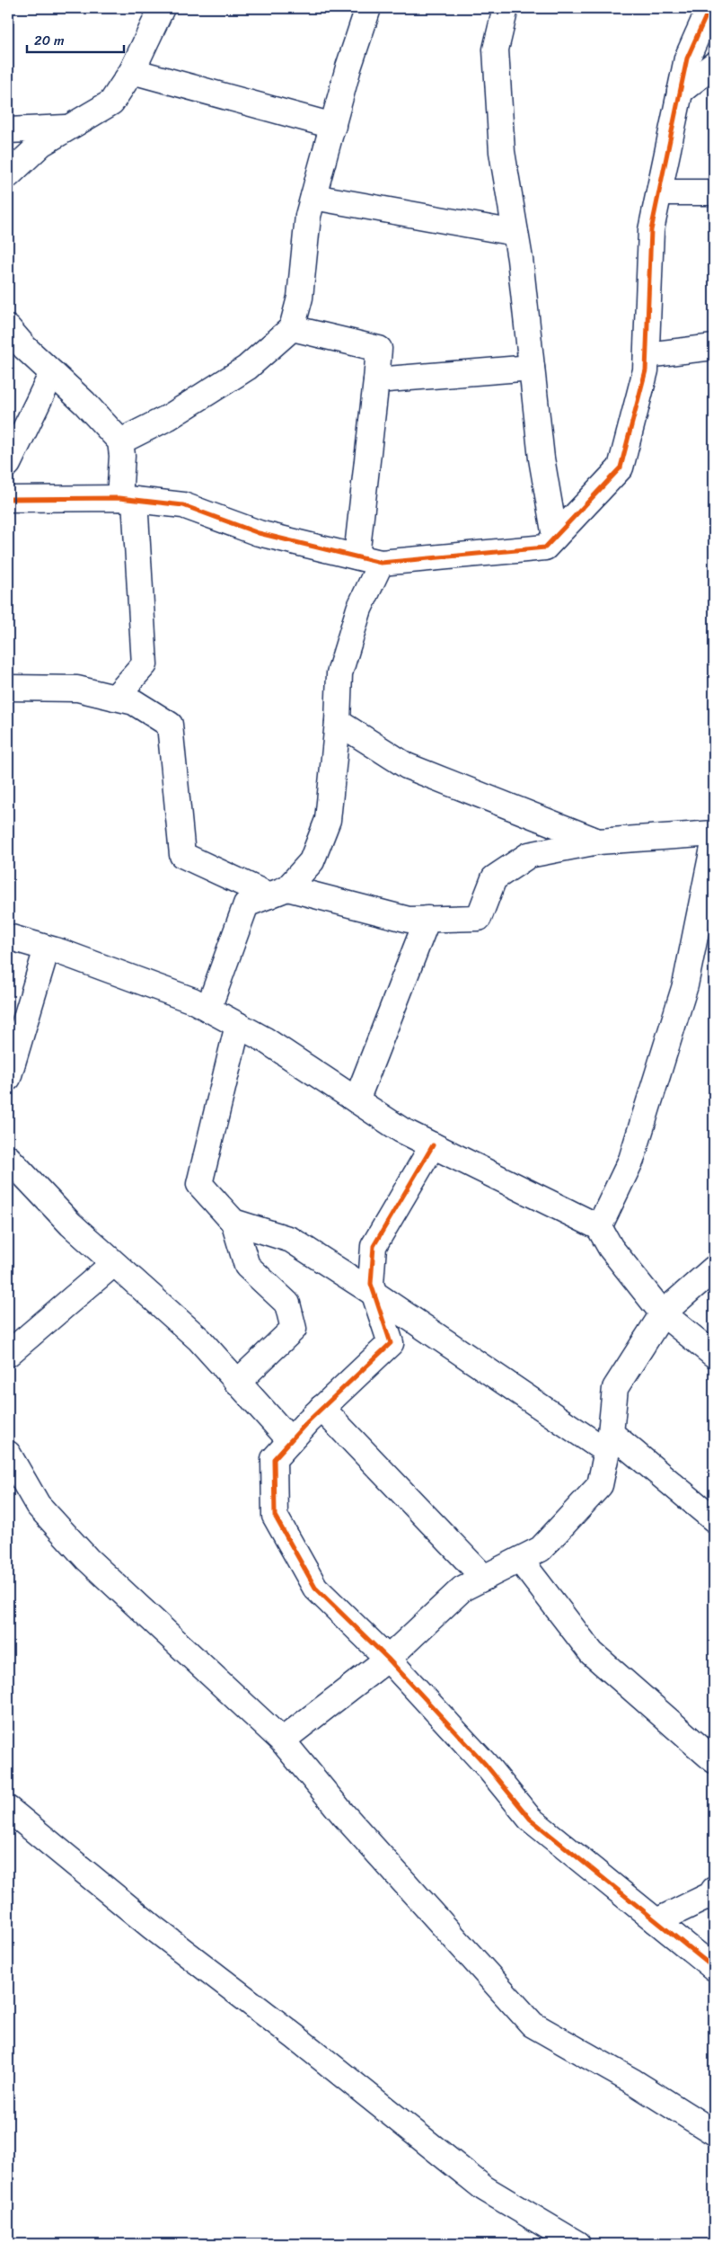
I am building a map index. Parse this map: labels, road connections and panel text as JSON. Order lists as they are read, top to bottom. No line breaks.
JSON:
{"scale_bar":"20 m"}
